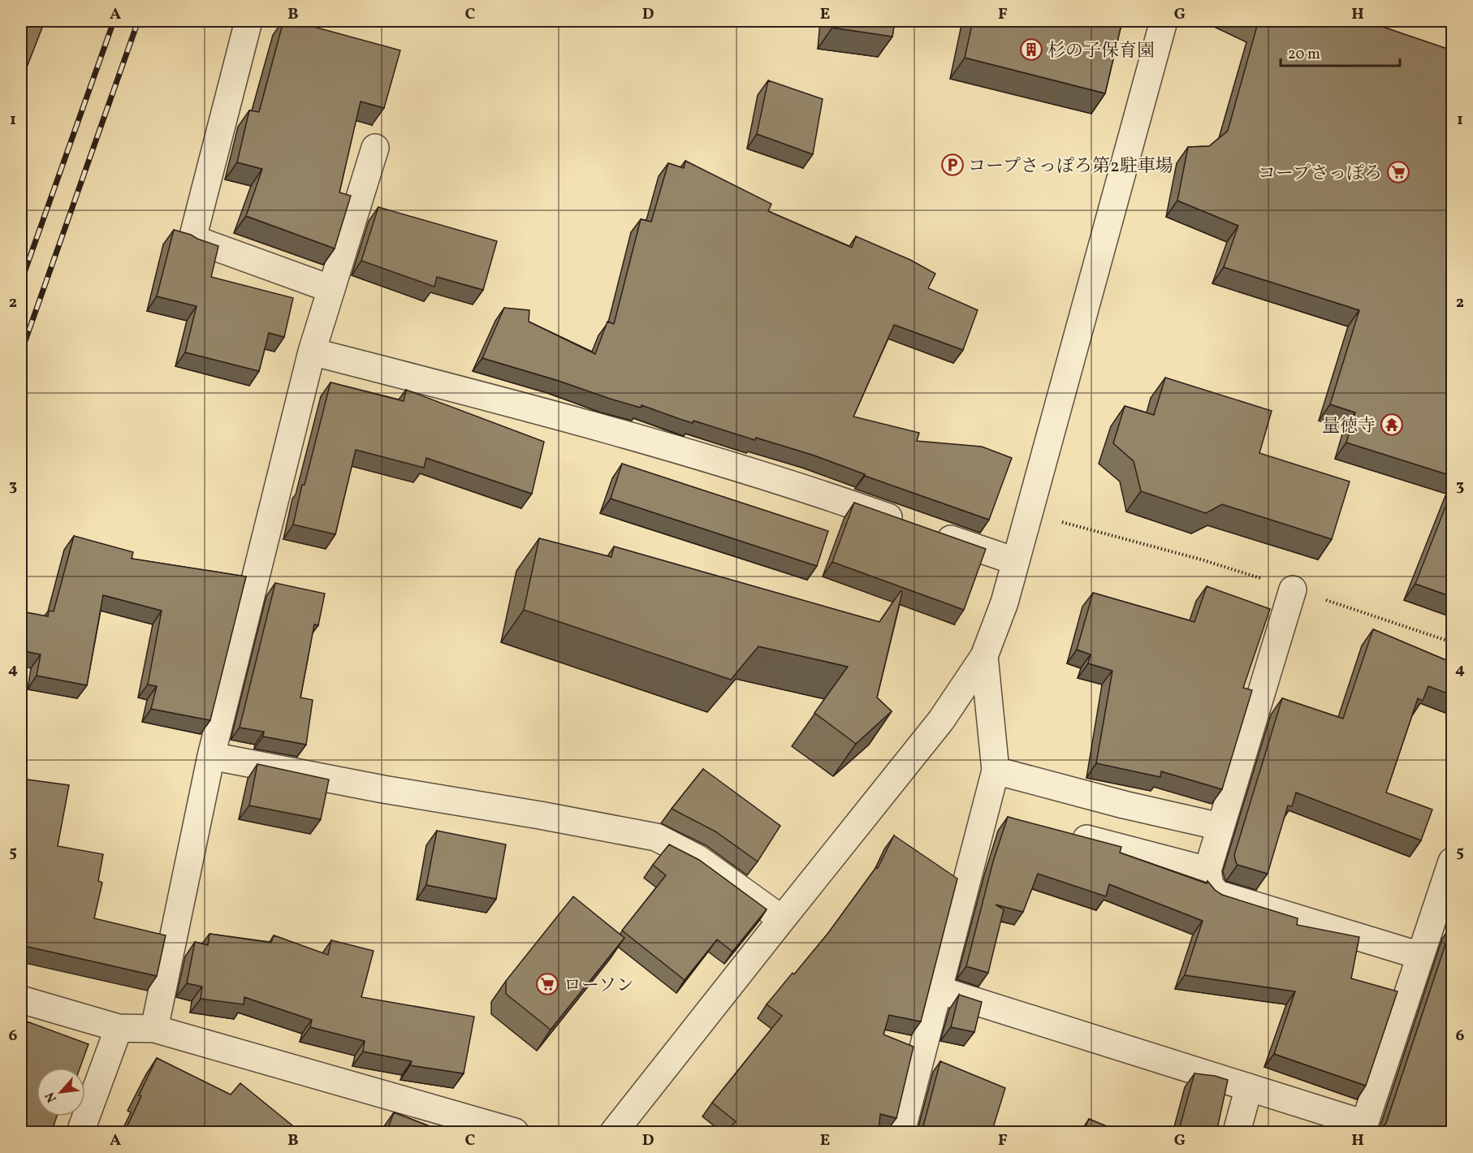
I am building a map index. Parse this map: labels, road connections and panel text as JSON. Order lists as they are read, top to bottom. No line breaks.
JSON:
{"places":{"building":["杉の子保育園"],"parking":["コープさっぽろ第2駐車場"],"supermarket":["コープさっぽろ","ローソン"],"temple":["量徳寺"]},"scale_bar":"20 m","north":"bottom left","grid":{"columns":["A","B","C","D","E","F","G","H"],"rows":["1","2","3","4","5","6"]}}
